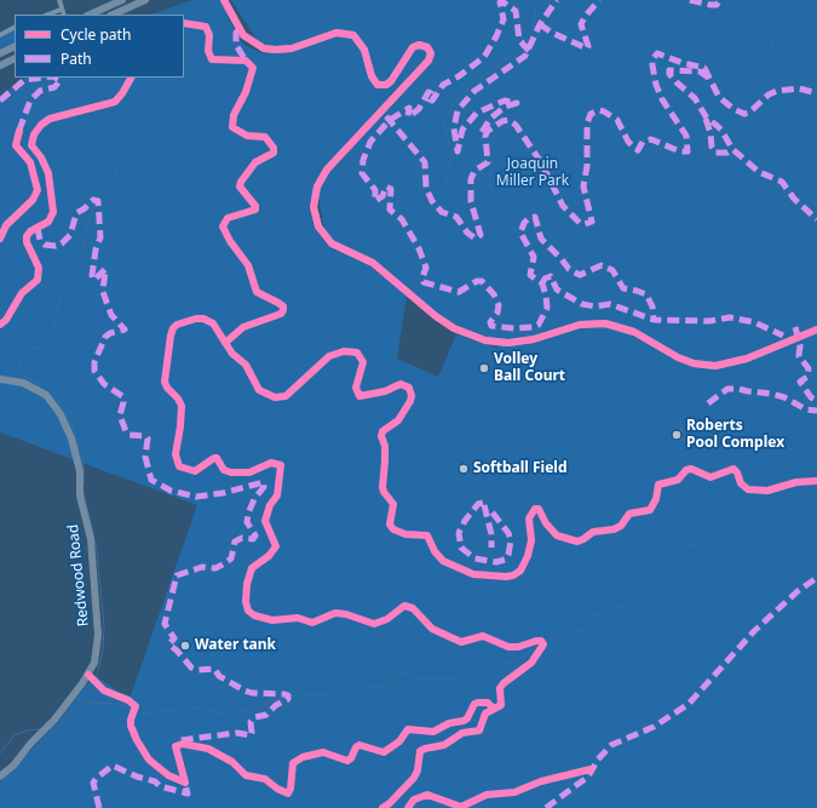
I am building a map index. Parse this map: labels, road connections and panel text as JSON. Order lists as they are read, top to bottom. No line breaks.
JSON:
{"streets":{"main road":["Redwood Road"]},"parks":["Joaquin Miller Park"],"places":["Volley Ball Court","Roberts Pool Complex","Softball Field","Water tank"],"legend":["Cycle path","Path"]}
